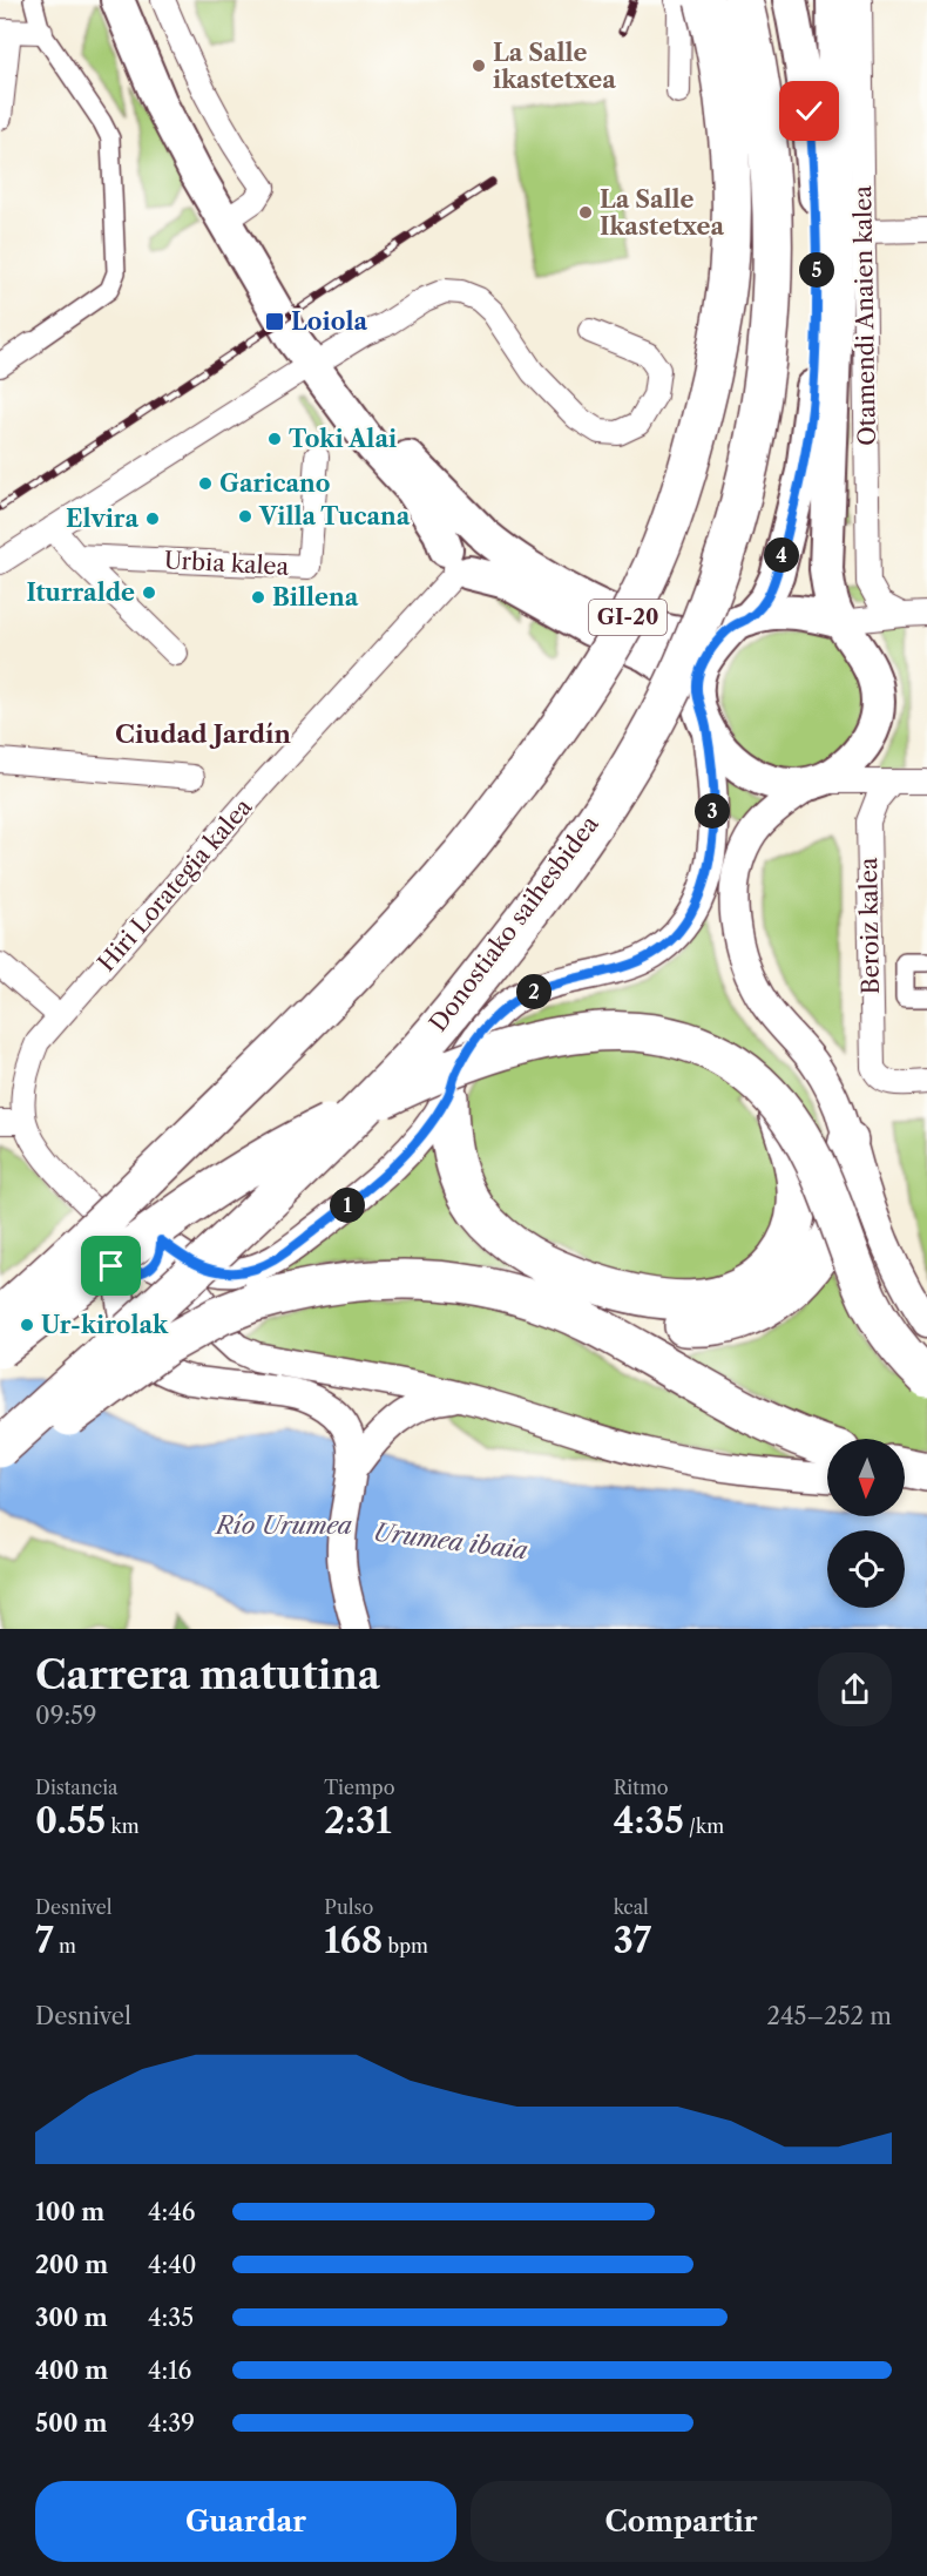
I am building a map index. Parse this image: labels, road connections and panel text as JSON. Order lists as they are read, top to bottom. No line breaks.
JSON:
{"streets":{"highway":["GI-20","Donostiako saihesbidea"],"street":["Otamendi Anaien kalea","Urbia kalea","Hiri Lorategia kalea","Beroiz kalea"]},"districts":["Ciudad Jardín"],"water":["Río Urumea","Urumea ibaia"],"places":{"other":["La Salle ikastetxea","La Salle Ikastetxea","Toki Alai","Garicano","Villa Tucana","Elvira","Iturralde","Billena","Ur-kirolak"],"transit":["Loiola"]},"north":"bottom","page":{"pins":["5","4","3","2","1"],"heading":["Carrera matutina","09:59"],"stats":[["Distancia","0.55 km"],["Tiempo","2:31"],["Ritmo","4:35 /km"],["Desnivel","7 m"],["Pulso","168 bpm"],["kcal","37"]],"chart":["Desnivel","245–252 m"],"list":[{"name":"100 m","note":"4:46"},{"name":"200 m","note":"4:40"},{"name":"300 m","note":"4:35"},{"name":"400 m","note":"4:16"},{"name":"500 m","note":"4:39"}],"buttons":["Guardar","Compartir"]}}
